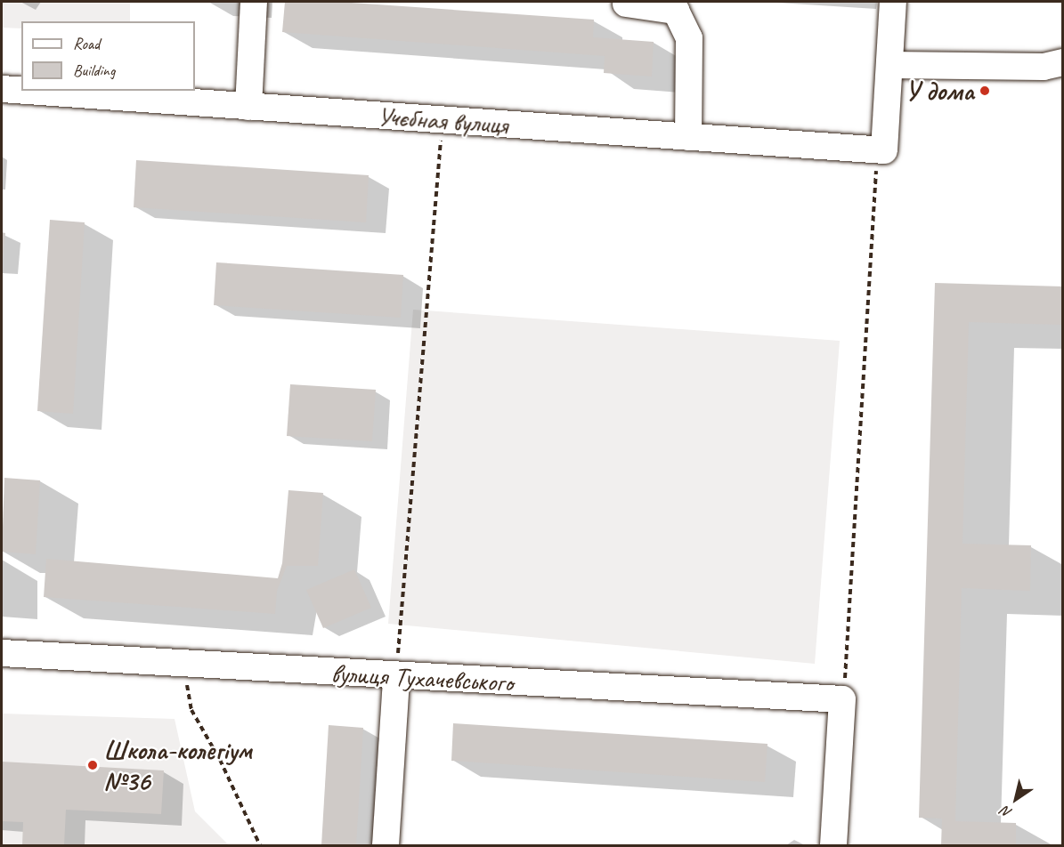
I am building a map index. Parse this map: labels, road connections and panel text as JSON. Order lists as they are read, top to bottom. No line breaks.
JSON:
{"streets":{"street":["Учєбная вулиця","вулиця Тухачевського"]},"places":["У дома","Школа-колегіум №36"],"legend":["Road","Building"],"north":"bottom left"}
